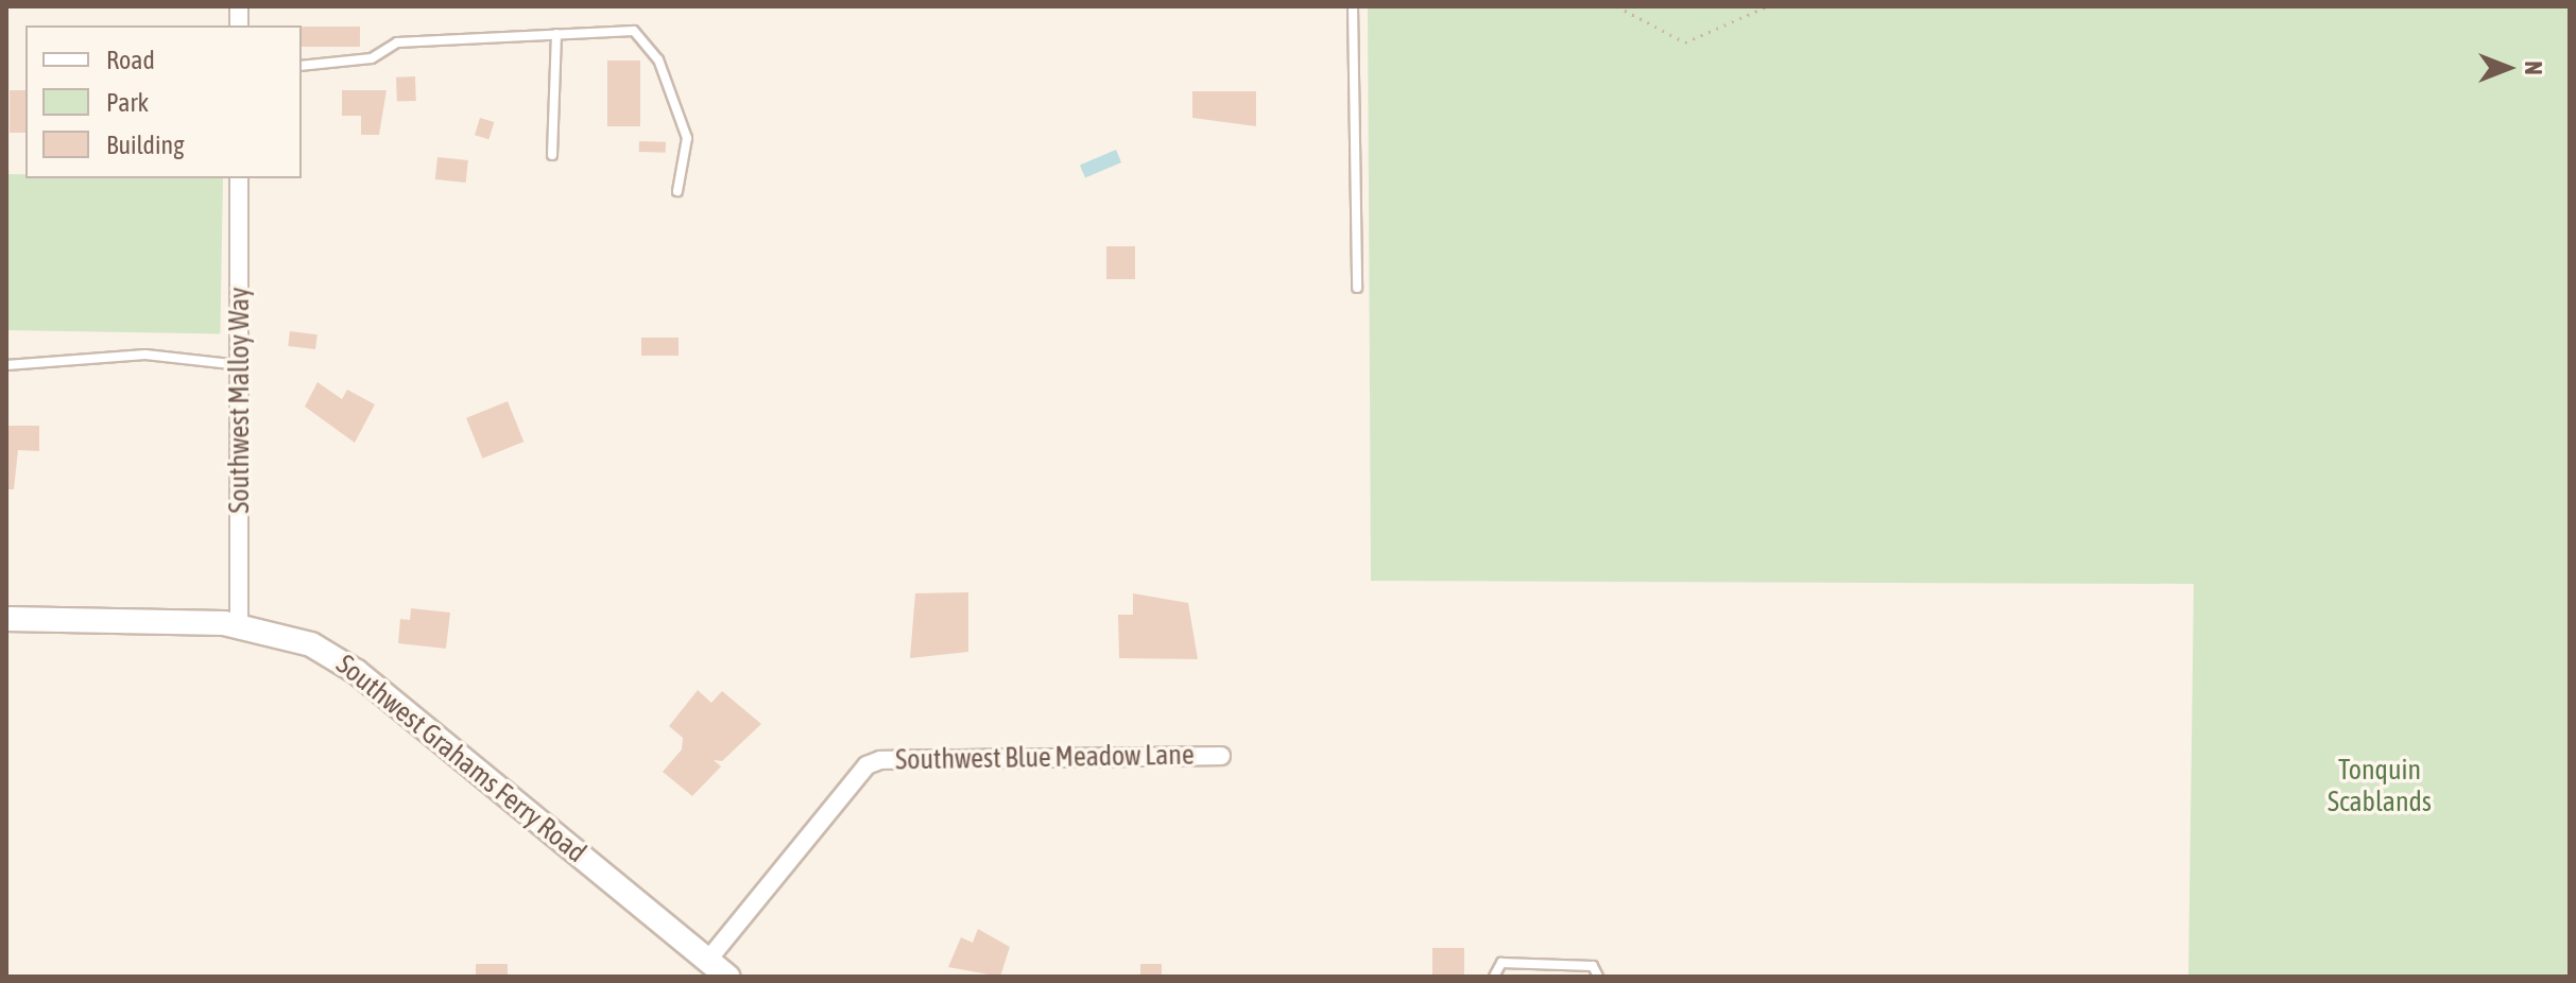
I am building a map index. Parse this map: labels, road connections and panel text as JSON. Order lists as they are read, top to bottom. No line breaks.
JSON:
{"streets":{"main road":["Southwest Grahams Ferry Road"],"street":["Southwest Malloy Way","Southwest Blue Meadow Lane"]},"crossings":[["Southwest Malloy Way","Southwest Grahams Ferry Road"],["Southwest Blue Meadow Lane","Southwest Grahams Ferry Road"]],"parks":["Tonquin Scablands"],"legend":["Road","Park","Building"],"north":"right"}
